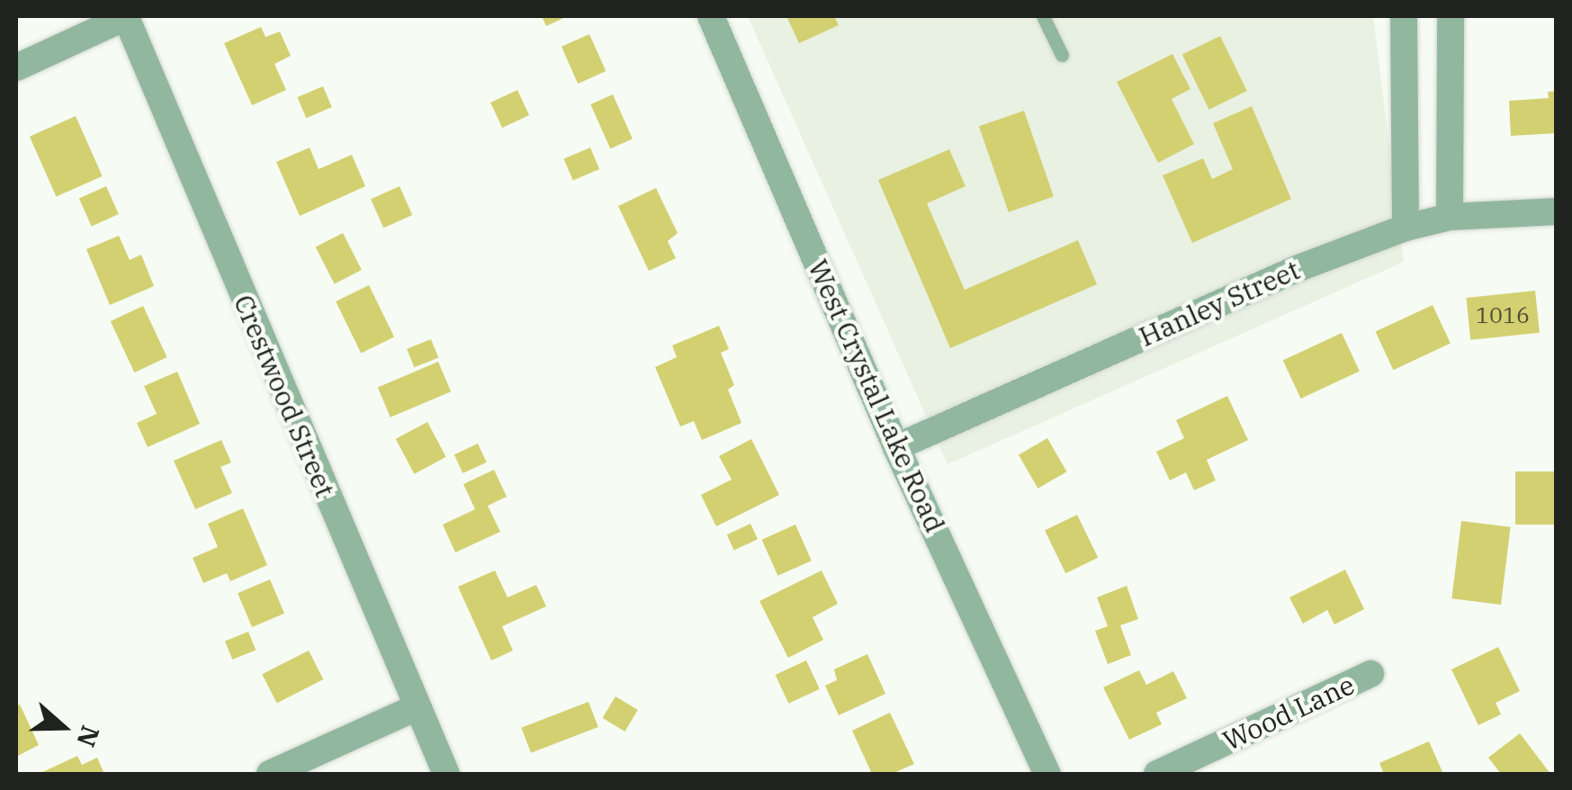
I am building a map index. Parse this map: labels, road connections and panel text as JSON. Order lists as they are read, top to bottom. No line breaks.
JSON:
{"streets":{"street":["Hanley Street","Crestwood Street","West Crystal Lake Road","Wood Lane"]},"crossings":[["Hanley Street","West Crystal Lake Road"]],"house_numbers":["1016"],"north":"right"}
